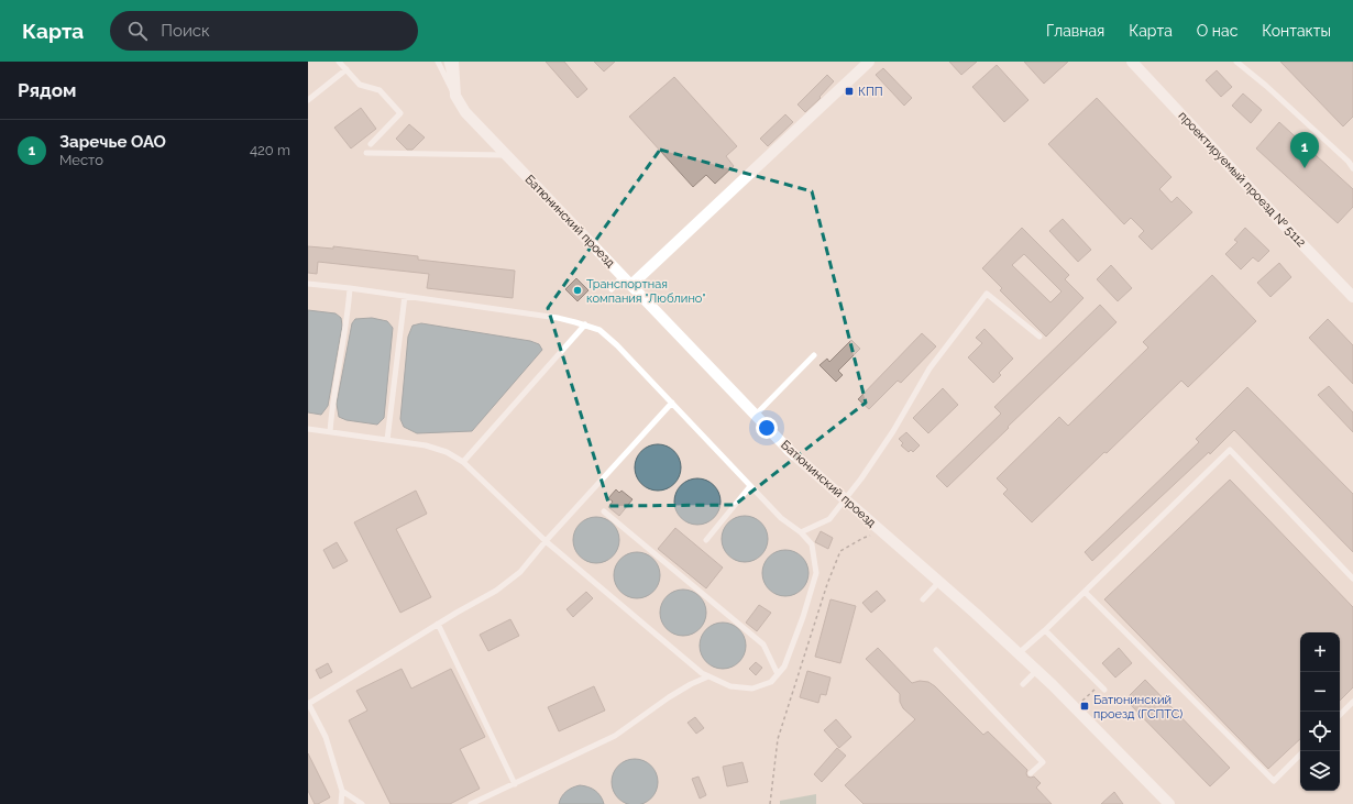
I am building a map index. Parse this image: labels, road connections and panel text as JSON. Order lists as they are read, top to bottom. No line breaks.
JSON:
{"streets":{"street":["проектируемый проезд № 5112","Батюнинский проезд"]},"places":{"transit":["КПП","Батюнинский проезд (ГСПТС)"],"other":["Транспортная компания \"Люблино\""]},"page":{"header":"Карта","search":"Поиск","nav":["Главная","Карта","О нас","Контакты"],"heading":"Рядом","list":[{"mark":"1","name":"Заречье ОАО","note":"Место","value":"420 m"}],"pins":"1","map_buttons":["+","−"]}}
